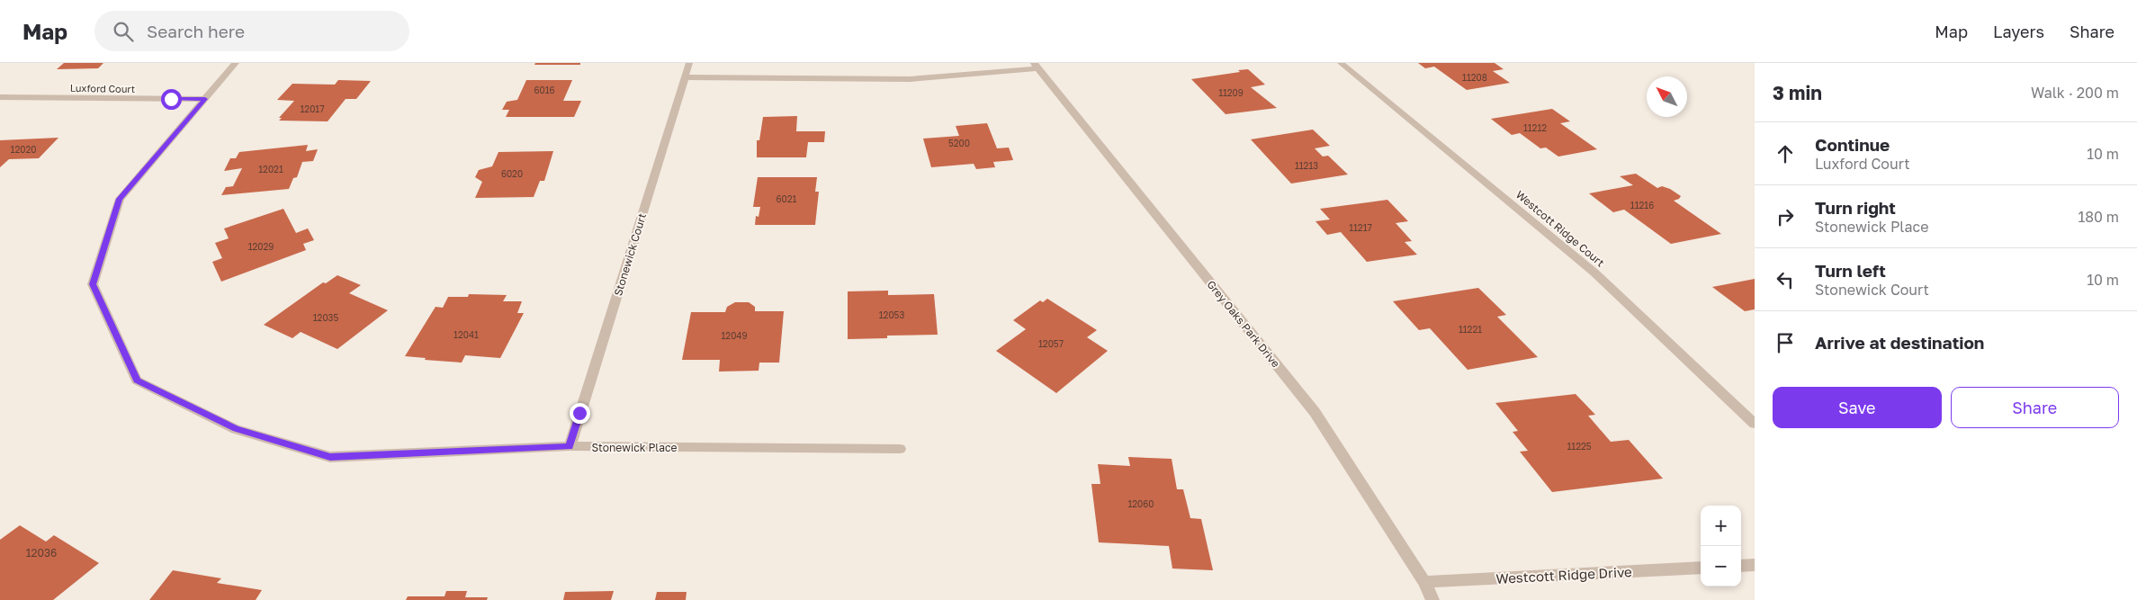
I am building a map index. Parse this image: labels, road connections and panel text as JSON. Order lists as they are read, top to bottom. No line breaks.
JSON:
{"streets":{"street":["Luxford Court","Westcott Ridge Court","Stonewick Court","Grey Oaks Park Drive","Stonewick Place","Westcott Ridge Drive"]},"crossings":[["Luxford Court","Stonewick Place"],["Stonewick Court","Stonewick Place"],["Grey Oaks Park Drive","Westcott Ridge Drive"]],"house_numbers":["11208","6016","11209","12017","11212","5200","12020","11213","12021","6020","6021","11216","11217","12029","12053","12035","11221","12041","12049","12057","11225","12060","12036"],"north":"top left","page":{"header":"Map","search":"Search here","nav":["Map","Layers","Share"],"heading":["3 min","Walk · 200 m"],"list":[["Continue","Luxford Court","10 m"],["Turn right","Stonewick Place","180 m"],["Turn left","Stonewick Court","10 m"],"Arrive at destination"],"buttons":["Save","Share"],"map_buttons":["+","−"]}}
